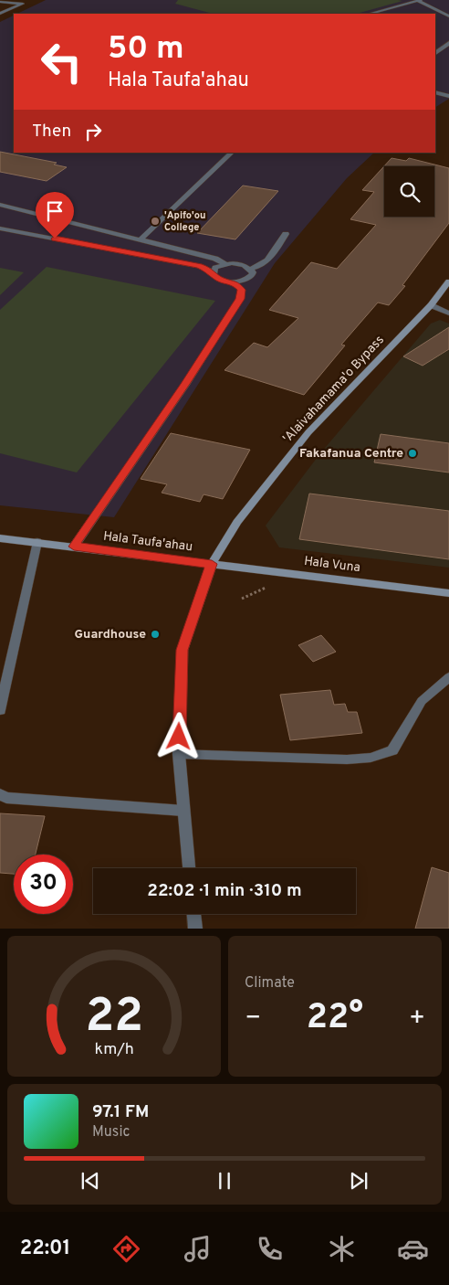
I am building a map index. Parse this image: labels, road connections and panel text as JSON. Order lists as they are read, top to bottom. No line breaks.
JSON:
{"streets":{"main road":["'Alaivahamama'o Bypass","Hala Taufa'ahau","Hala Vuna"]},"crossings":[["'Alaivahamama'o Bypass","Hala Taufa'ahau"],["'Alaivahamama'o Bypass","Hala Vuna"],["Hala Taufa'ahau","Hala Vuna"]],"places":["'Apifo'ou College","Fakafanua Centre","Guardhouse"],"page":{"turn":["50 m","Hala Taufa'ahau"],"then":"Then","limit":"30","trip":"22:02 · 1 min · 310 m","tile":"Climate","heat":["−","22°","+"],"song":["97.1 FM","Music"],"tabs":"22:01","gauge":["22","km/h"]}}
